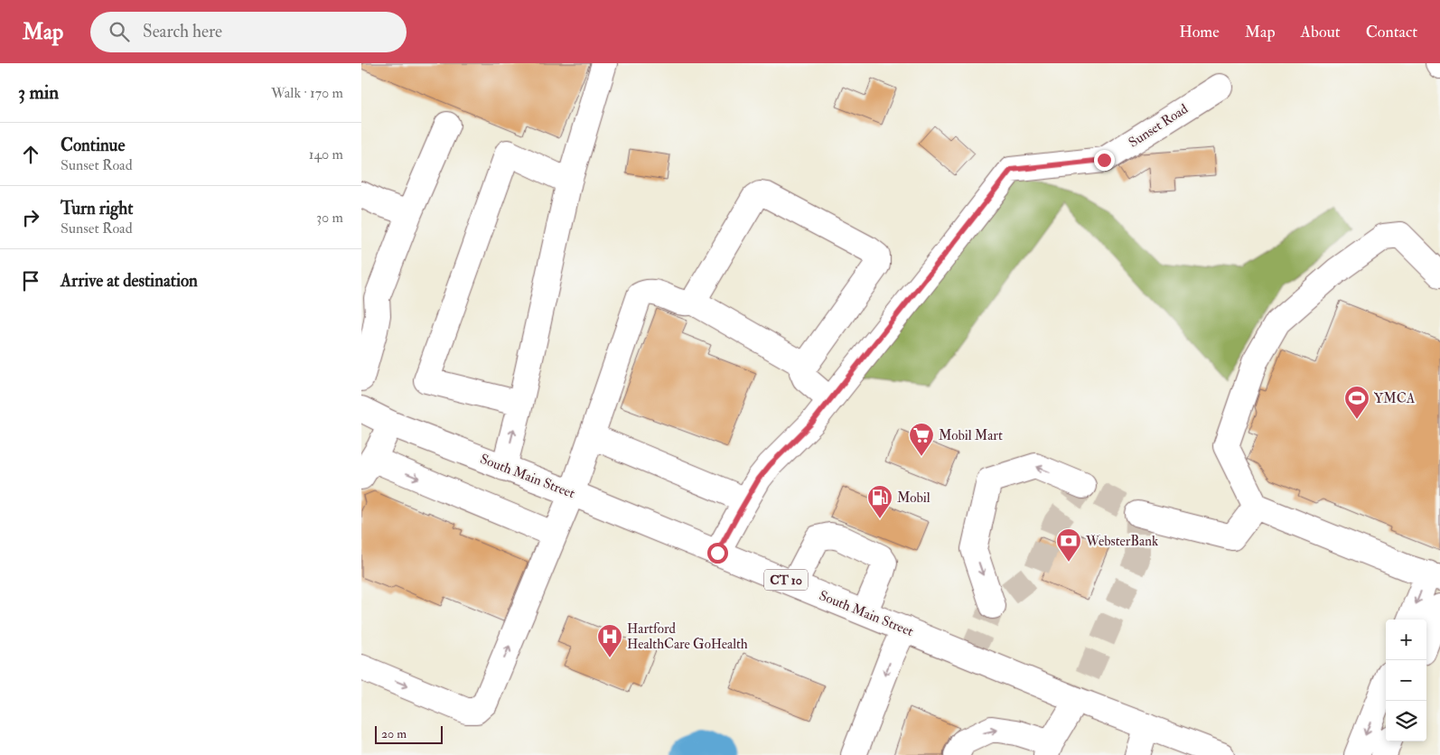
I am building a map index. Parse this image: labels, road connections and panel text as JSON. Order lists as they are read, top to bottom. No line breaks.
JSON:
{"streets":{"main road":["Sunset Road","South Main Street","CT 10"]},"crossings":[["Sunset Road","South Main Street"]],"places":{"sports":["YMCA"],"supermarket":["Mobil Mart"],"fuel station":["Mobil"],"bank":["WebsterBank"],"hospital":["Hartford HealthCare GoHealth"]},"scale_bar":"20 m","page":{"header":"Map","search":"Search here","nav":["Home","Map","About","Contact"],"heading":["3 min","Walk · 170 m"],"list":[["Continue","Sunset Road","140 m"],["Turn right","Sunset Road","30 m"],"Arrive at destination"],"map_buttons":["+","−"],"scale":"20 m"}}
